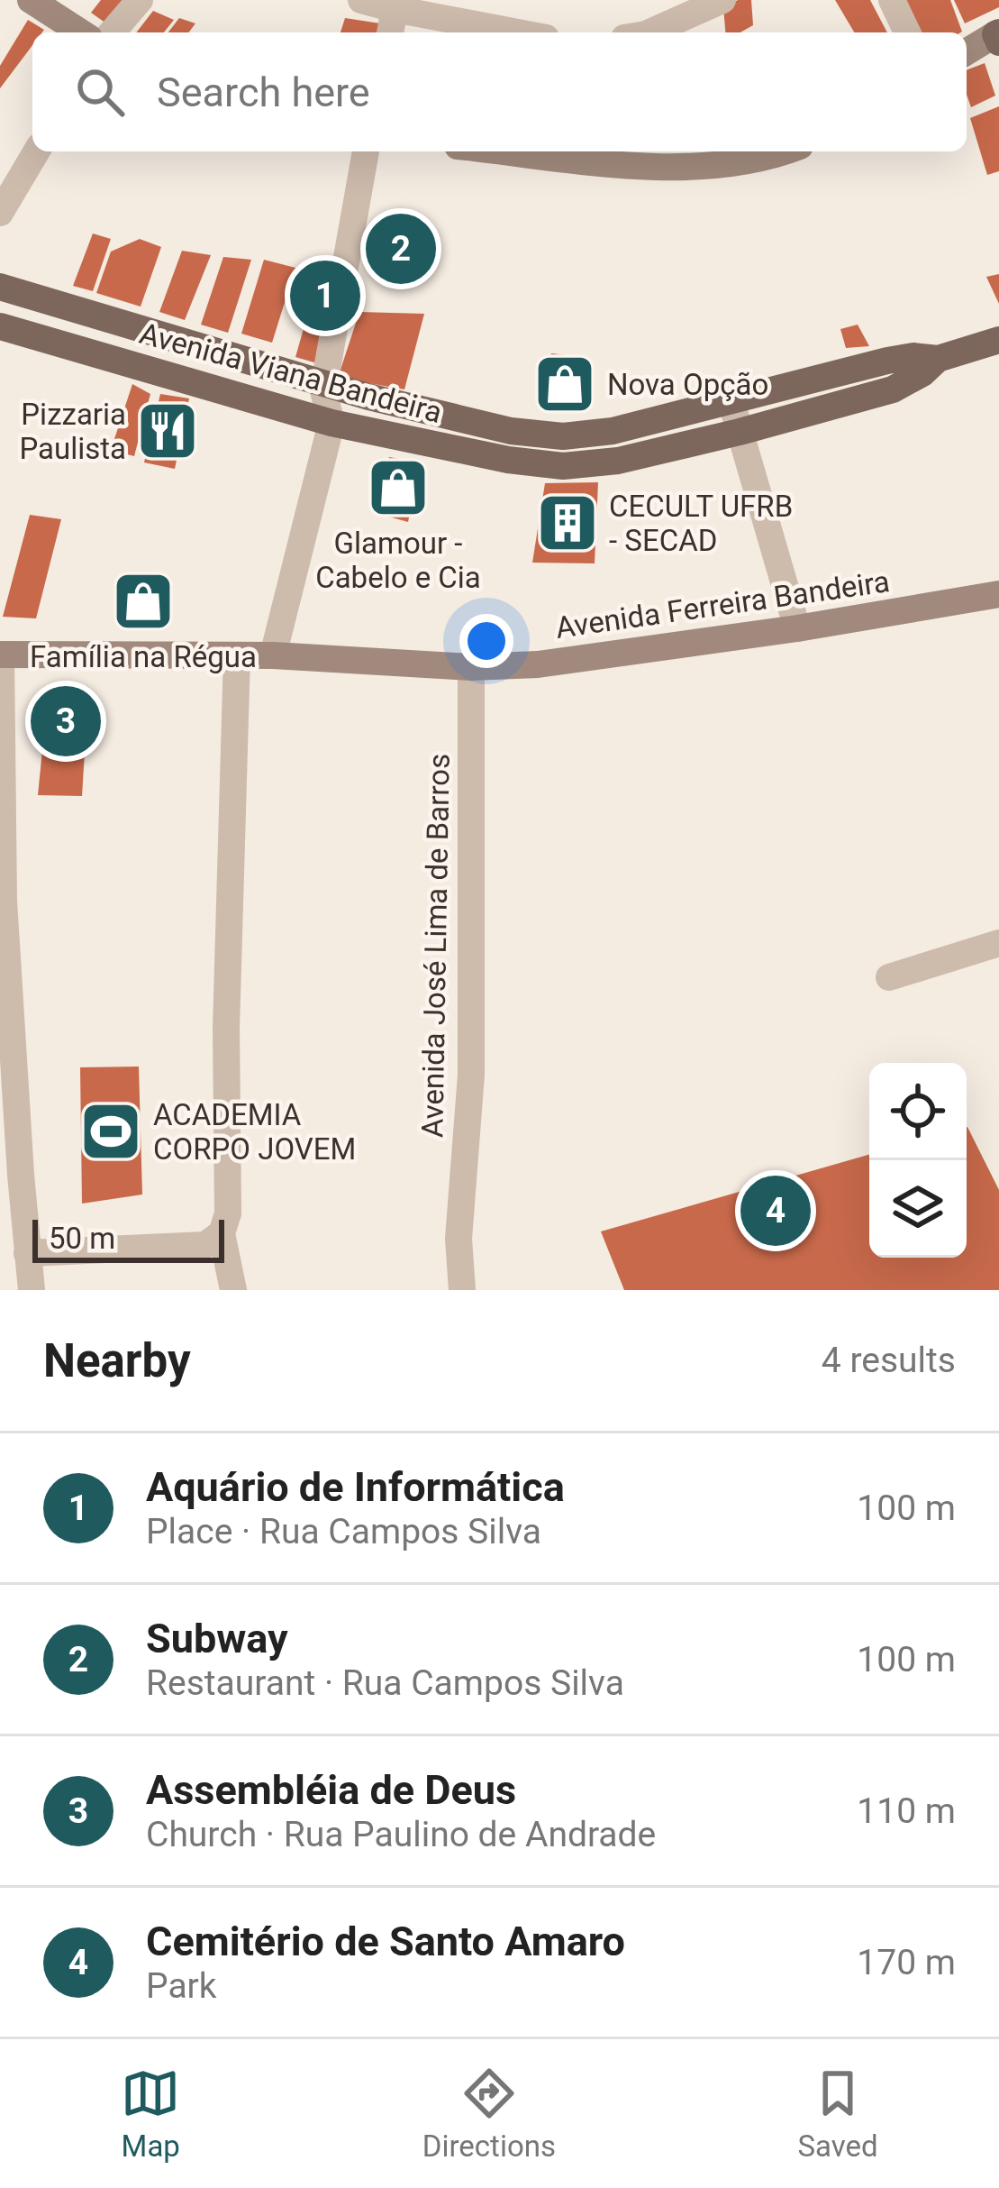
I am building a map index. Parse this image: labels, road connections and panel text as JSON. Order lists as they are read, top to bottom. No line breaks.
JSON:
{"streets":{"main road":["Avenida Viana Bandeira"],"street":["Avenida Ferreira Bandeira","Avenida José Lima de Barros"]},"crossings":[["Avenida Ferreira Bandeira","Avenida José Lima de Barros"]],"places":{"shop":["Nova Opção","Glamour - Cabelo e Cia","Família na Régua"],"restaurant":["Pizzaria Paulista"],"building":["CECULT UFRB - SECAD"],"sports":["ACADEMIA CORPO JOVEM"]},"scale_bar":"50 m","page":{"search":"Search here","pins":["2","1","3","4"],"scale":"50 m","heading":["Nearby","4 results"],"list":[{"mark":"1","name":"Aquário de Informática","note":"Place · Rua Campos Silva","value":"100 m"},{"mark":"2","name":"Subway","note":"Restaurant · Rua Campos Silva","value":"100 m"},{"mark":"3","name":"Assembléia de Deus","note":"Church · Rua Paulino de Andrade","value":"110 m"},{"mark":"4","name":"Cemitério de Santo Amaro","note":"Park","value":"170 m"}],"nav":["Map","Directions","Saved"]}}
